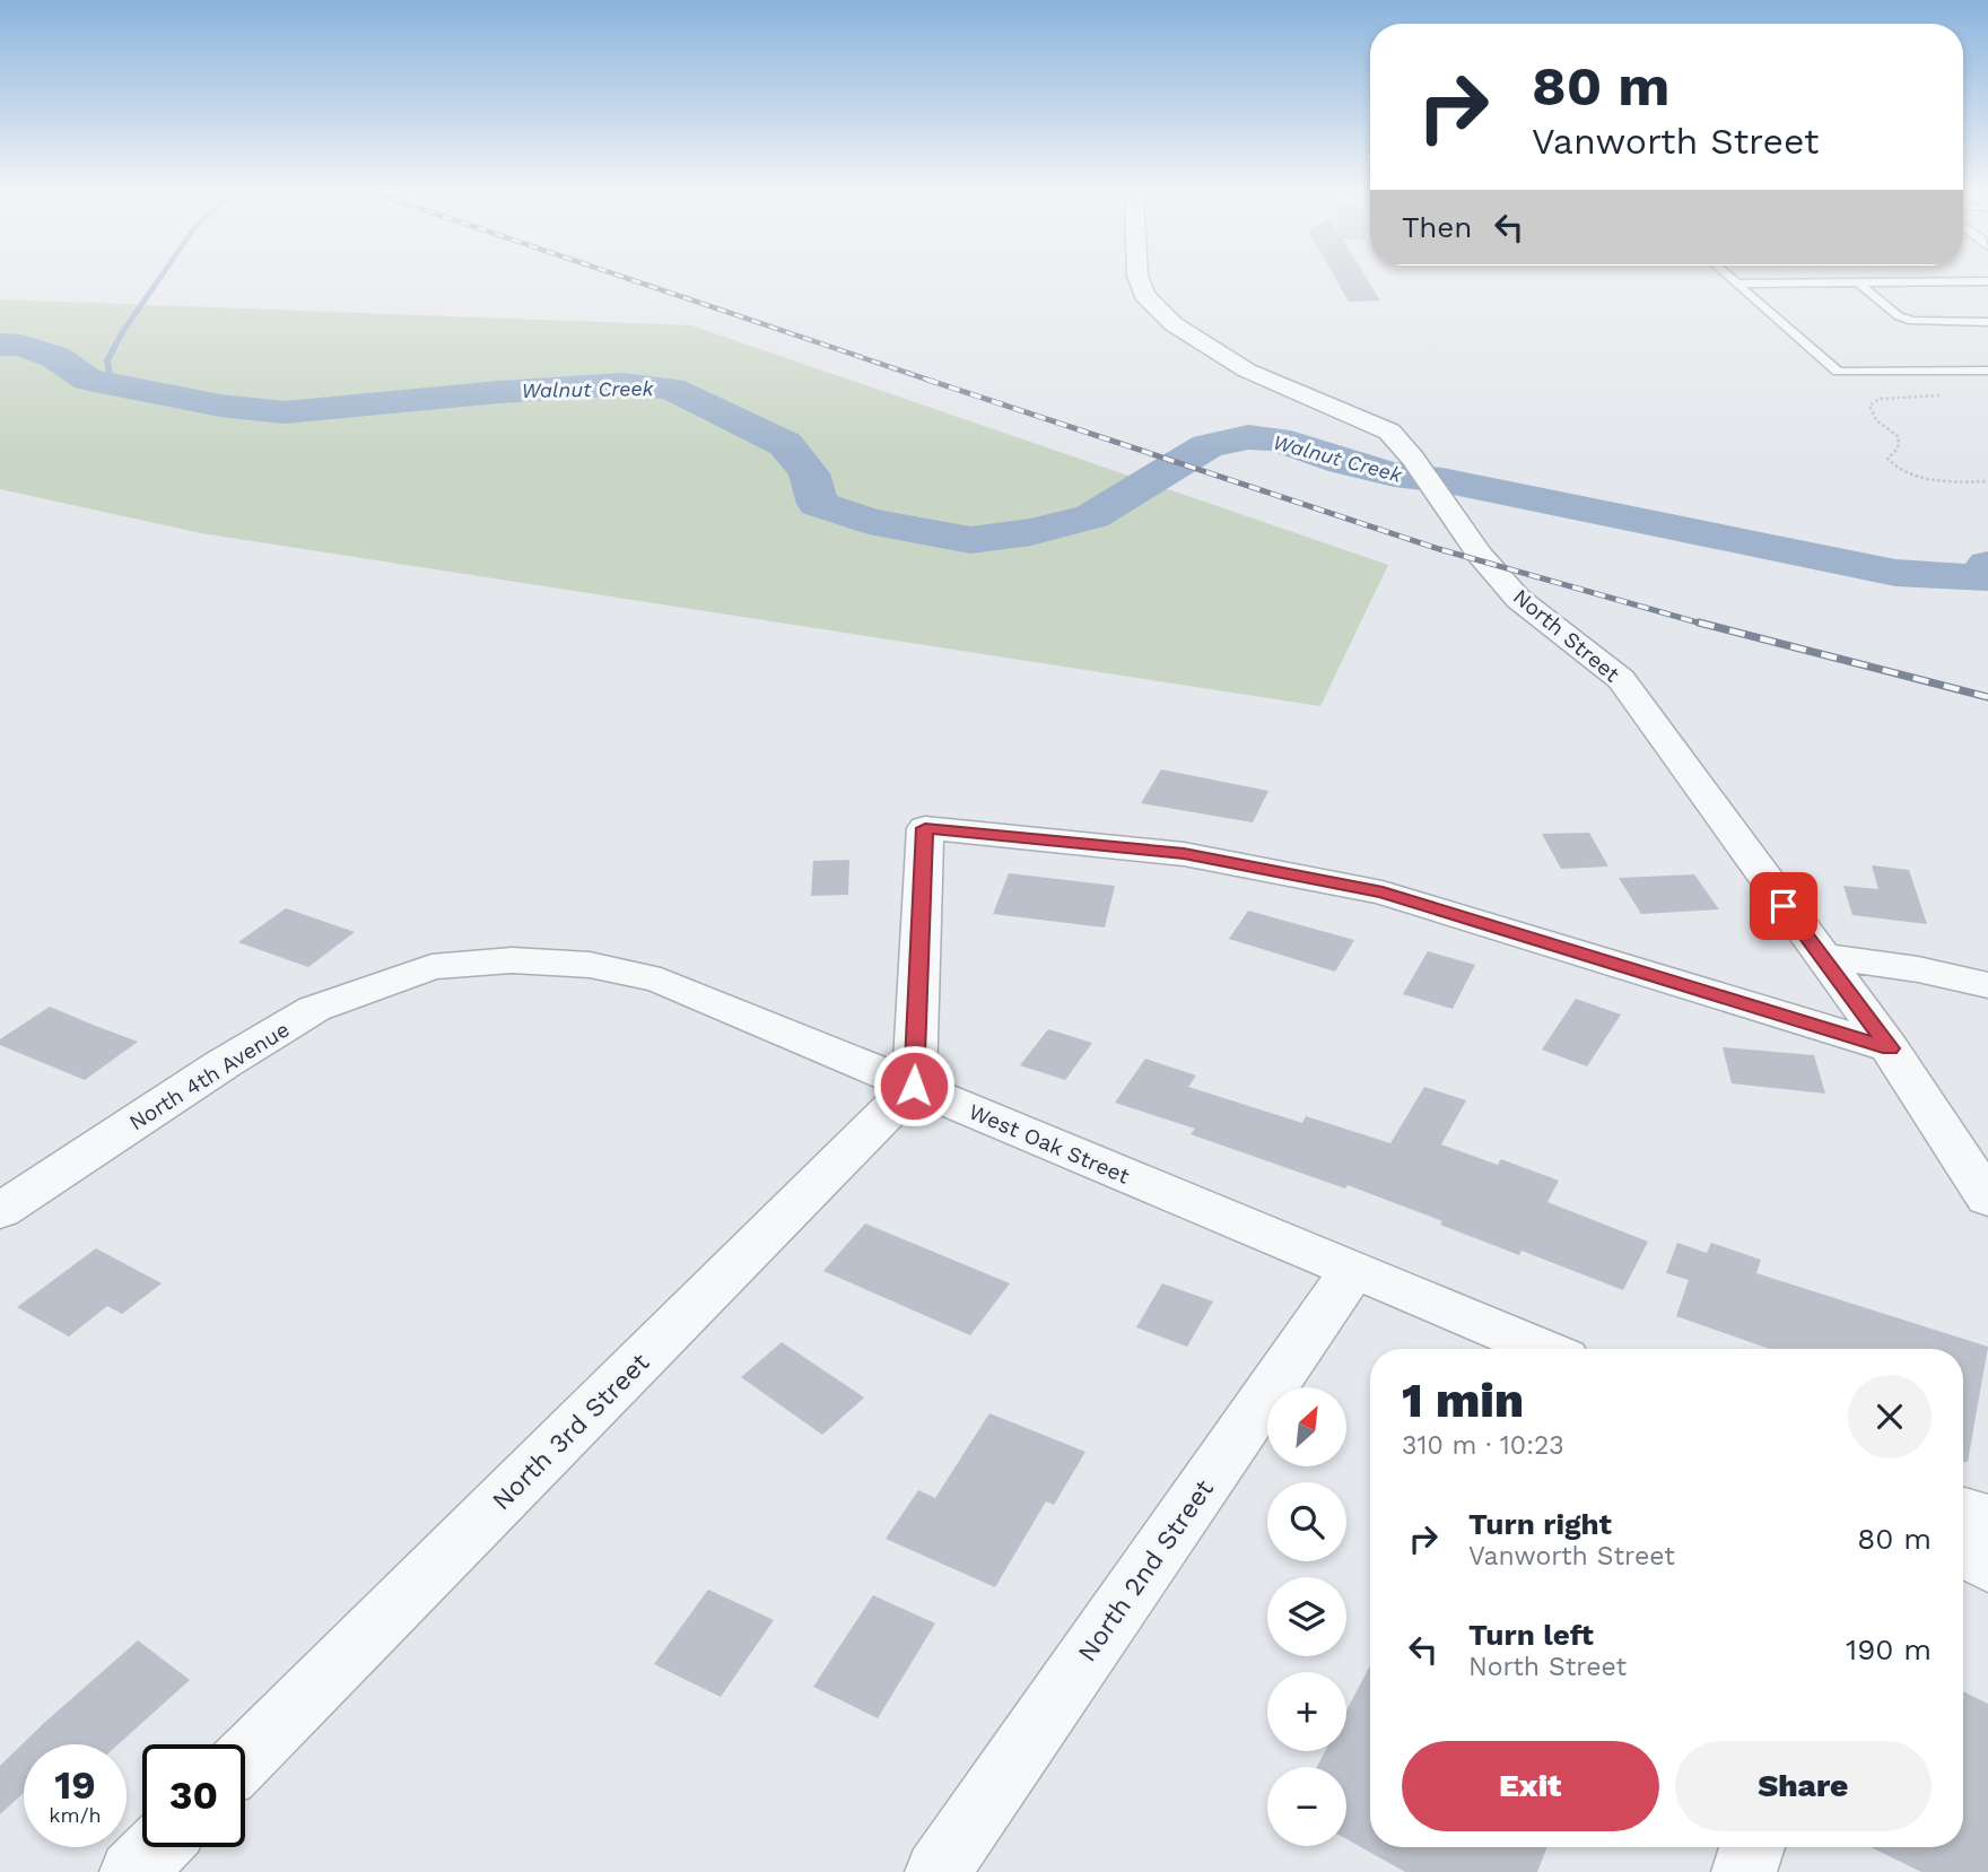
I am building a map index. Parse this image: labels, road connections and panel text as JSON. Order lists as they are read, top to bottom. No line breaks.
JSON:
{"streets":{"street":["North Street","North 4th Avenue","West Oak Street","North 3rd Street","North 2nd Street"]},"crossings":[["North 4th Avenue","West Oak Street"],["West Oak Street","North 3rd Street"],["West Oak Street","North 2nd Street"]],"water":["Walnut Creek"],"north":"top right","page":{"turn":["80 m","Vanworth Street"],"then":"Then","heading":["1 min","310 m · 10:23"],"map_buttons":["+","−"],"list":[{"name":"Turn right","note":"Vanworth Street","value":"80 m"},{"name":"Turn left","note":"North Street","value":"190 m"}],"buttons":["Exit","Share"],"speed":"19 km/h","limit":"30"}}
